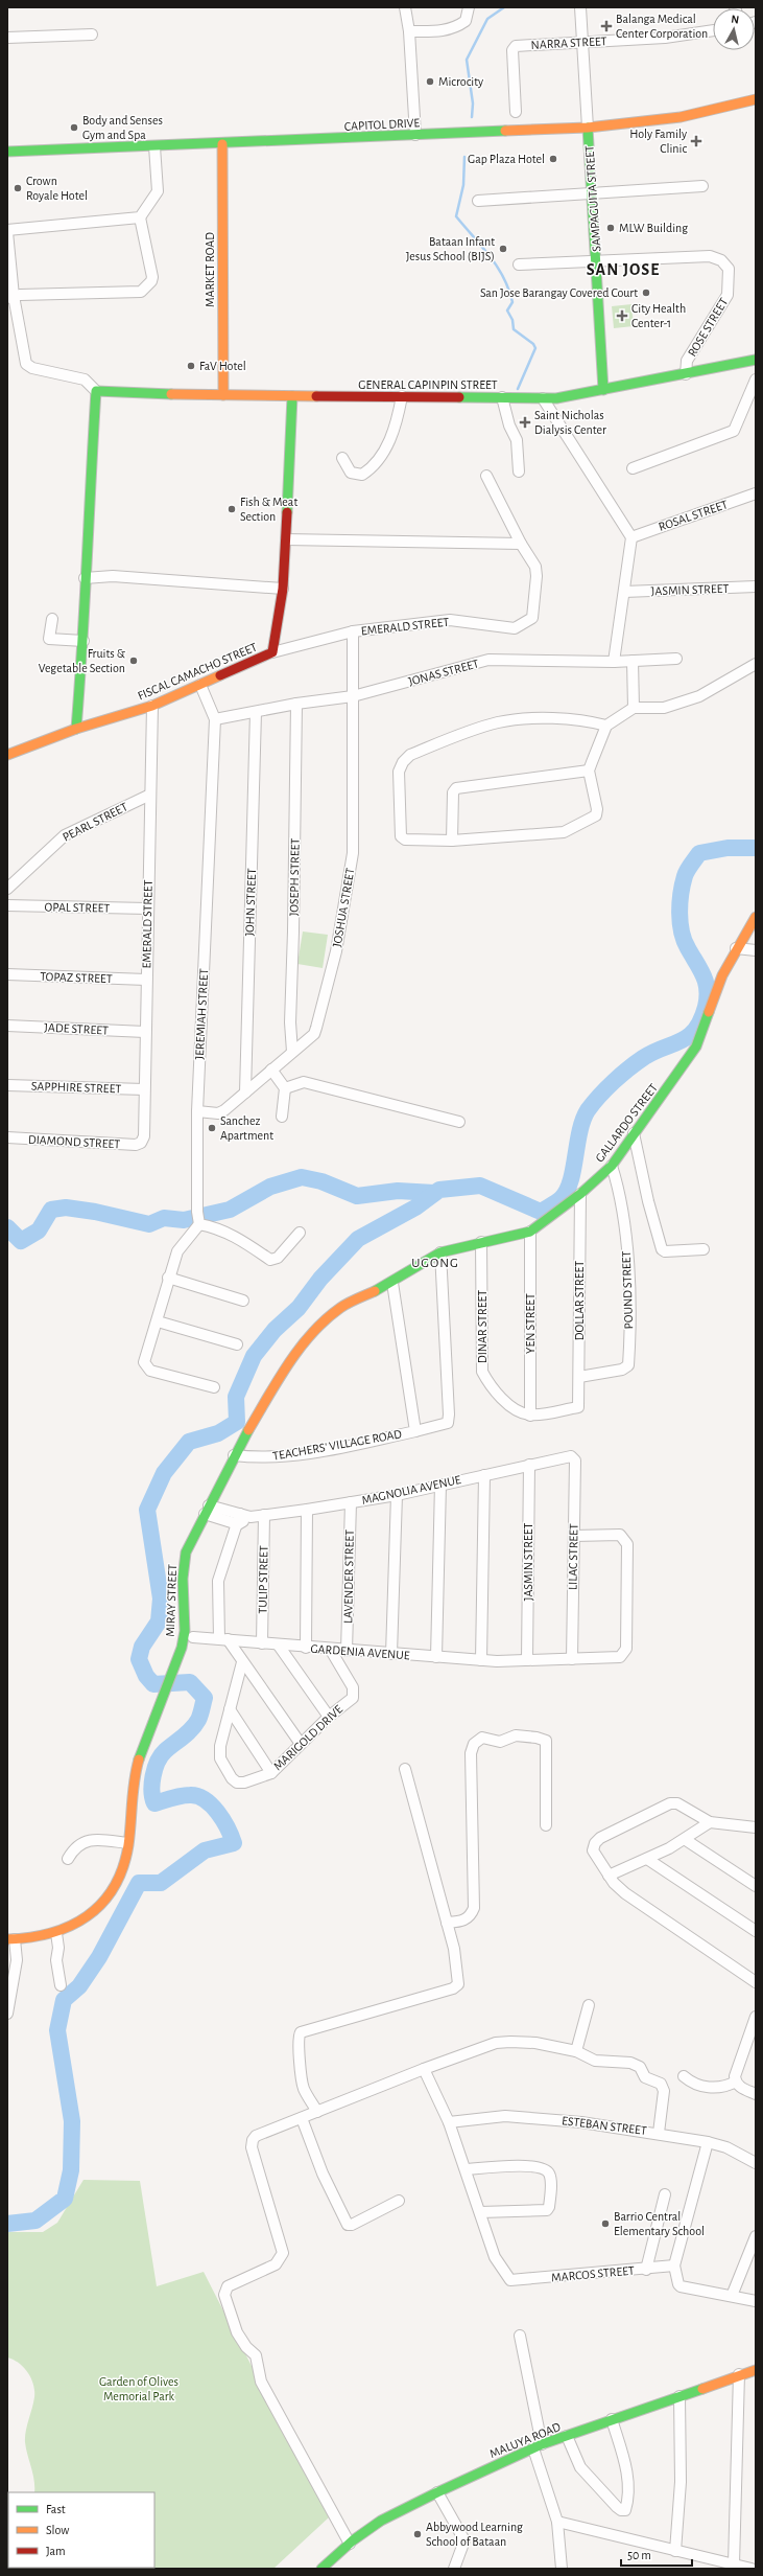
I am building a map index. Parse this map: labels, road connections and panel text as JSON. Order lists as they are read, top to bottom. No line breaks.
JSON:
{"streets":{"street":["NARRA STREET","CAPITOL DRIVE","SAMPAGUITA STREET","MARKET ROAD","ROSE STREET","GENERAL CAPINPIN STREET","ROSAL STREET","JASMIN STREET","EMERALD STREET","FISCAL CAMACHO STREET","JONAS STREET","PEARL STREET","JOSEPH STREET","JOHN STREET","OPAL STREET","JOSHUA STREET","TOPAZ STREET","JEREMIAH STREET","JADE STREET","SAPPHIRE STREET","GALLARDO STREET","DIAMOND STREET","POUND STREET","DOLLAR STREET","YEN STREET","DINAR STREET","TEACHERS' VILLAGE ROAD","MAGNOLIA AVENUE","LILAC STREET","LAVENDER STREET","TULIP STREET","MIRAY STREET","GARDENIA AVENUE","MARIGOLD DRIVE","ESTEBAN STREET","MARCOS STREET","MALUYA ROAD"]},"crossings":[["NARRA STREET","SAMPAGUITA STREET"],["CAPITOL DRIVE","SAMPAGUITA STREET"],["CAPITOL DRIVE","MARKET ROAD"],["SAMPAGUITA STREET","ROSE STREET"],["SAMPAGUITA STREET","GENERAL CAPINPIN STREET"],["MARKET ROAD","GENERAL CAPINPIN STREET"],["ROSE STREET","GENERAL CAPINPIN STREET"],["GENERAL CAPINPIN STREET","FISCAL CAMACHO STREET"],["JASMIN STREET","MAGNOLIA AVENUE"],["JASMIN STREET","GARDENIA AVENUE"],["EMERALD STREET","FISCAL CAMACHO STREET"],["EMERALD STREET","PEARL STREET"],["EMERALD STREET","OPAL STREET"],["EMERALD STREET","JOSHUA STREET"],["EMERALD STREET","TOPAZ STREET"],["EMERALD STREET","JADE STREET"],["EMERALD STREET","SAPPHIRE STREET"],["EMERALD STREET","DIAMOND STREET"],["FISCAL CAMACHO STREET","JEREMIAH STREET"],["JONAS STREET","JOSEPH STREET"],["JONAS STREET","JOHN STREET"],["JONAS STREET","JOSHUA STREET"],["JONAS STREET","JEREMIAH STREET"],["JOSEPH STREET","JOSHUA STREET"],["JOHN STREET","JOSHUA STREET"],["JOSHUA STREET","JEREMIAH STREET"],["GALLARDO STREET","POUND STREET"],["GALLARDO STREET","DOLLAR STREET"],["GALLARDO STREET","YEN STREET"],["GALLARDO STREET","DINAR STREET"],["GALLARDO STREET","TEACHERS' VILLAGE ROAD"],["GALLARDO STREET","MIRAY STREET"],["POUND STREET","DOLLAR STREET"],["DOLLAR STREET","YEN STREET"],["DOLLAR STREET","DINAR STREET"],["YEN STREET","DINAR STREET"],["TEACHERS' VILLAGE ROAD","MIRAY STREET"],["MAGNOLIA AVENUE","LILAC STREET"],["MAGNOLIA AVENUE","LAVENDER STREET"],["MAGNOLIA AVENUE","TULIP STREET"],["MAGNOLIA AVENUE","MIRAY STREET"],["LILAC STREET","GARDENIA AVENUE"],["LAVENDER STREET","GARDENIA AVENUE"],["TULIP STREET","GARDENIA AVENUE"],["GARDENIA AVENUE","MARIGOLD DRIVE"]],"districts":["SAN JOSE","UGONG"],"parks":["Garden of Olives Memorial Park"],"places":{"health":["Balanga Medical Center Corporation","Holy Family Clinic","City Health Center-1","Saint Nicholas Dialysis Center"],"other":["Microcity","Body and Senses Gym and Spa","Gap Plaza Hotel","Crown Royale Hotel","MLW Building","Bataan Infant Jesus School (BIJS)","San Jose Barangay Covered Court","FaV Hotel","Fish & Meat Section","Fruits & Vegetable Section","Sanchez Apartment","Barrio Central Elementary School","Abbywood Learning School of Bataan"]},"legend":["Fast","Slow","Jam"],"scale_bar":"50 m","north":"top"}
